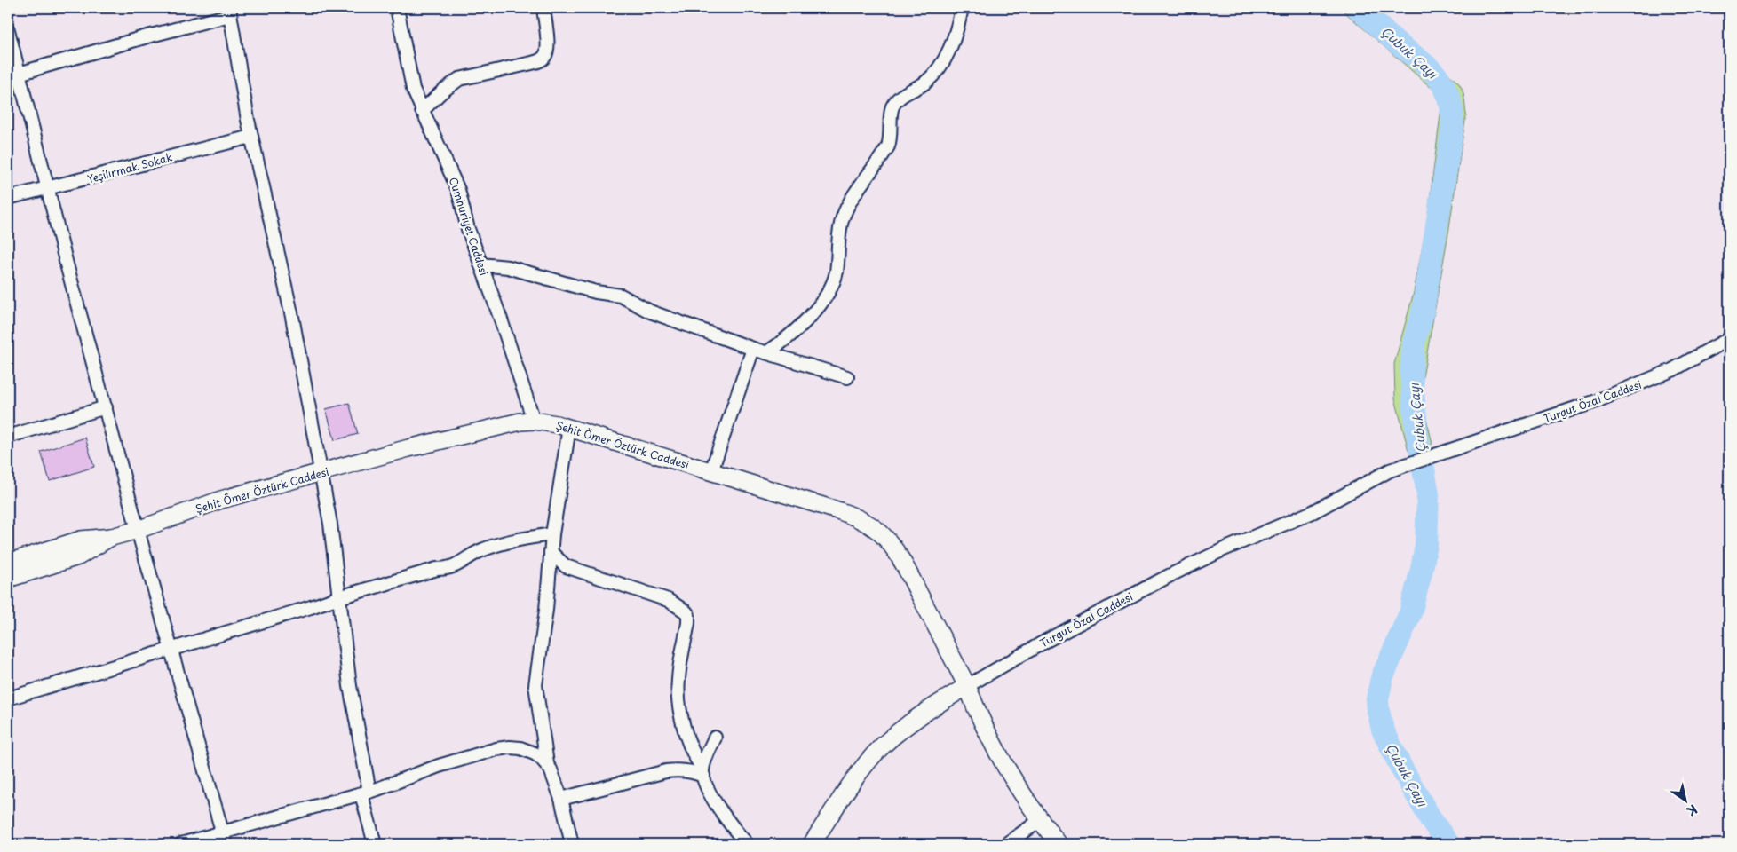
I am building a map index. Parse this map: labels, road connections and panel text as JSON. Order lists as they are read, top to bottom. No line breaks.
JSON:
{"streets":{"street":["Yeşilırmak Sokak","Cumhuriyet Caddesi","Turgut Özal Caddesi","Şehit Ömer Öztürk Caddesi"]},"crossings":[["Cumhuriyet Caddesi","Şehit Ömer Öztürk Caddesi"],["Turgut Özal Caddesi","Şehit Ömer Öztürk Caddesi"]],"water":["Çubuk Çayı"],"north":"bottom right"}
